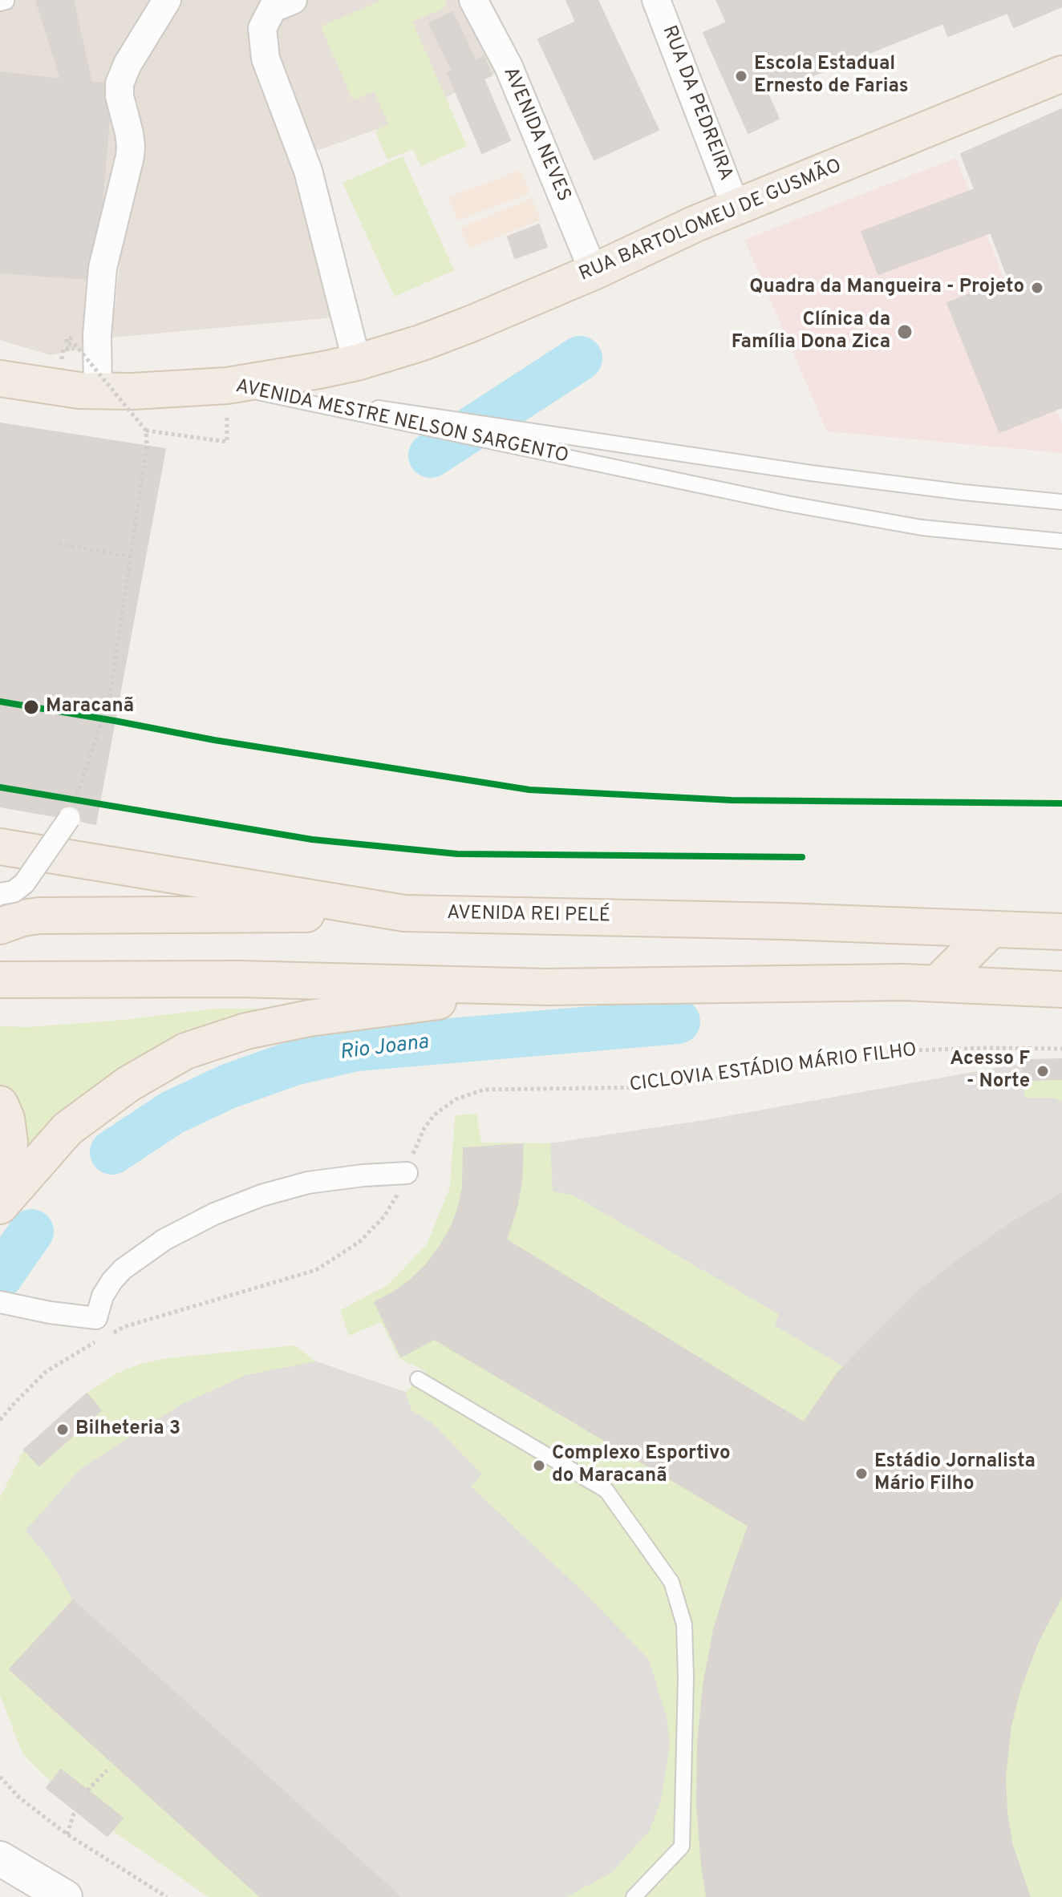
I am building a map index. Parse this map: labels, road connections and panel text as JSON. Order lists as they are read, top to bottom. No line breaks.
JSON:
{"streets":{"main road":["RUA BARTOLOMEU DE GUSMÃO","AVENIDA REI PELÉ"],"street":["RUA DA PEDREIRA","AVENIDA NEVES"],"lane":["AVENIDA MESTRE NELSON SARGENTO"],"path":["CICLOVIA ESTÁDIO MÁRIO FILHO"]},"crossings":[["RUA DA PEDREIRA","RUA BARTOLOMEU DE GUSMÃO"],["AVENIDA NEVES","RUA BARTOLOMEU DE GUSMÃO"],["RUA BARTOLOMEU DE GUSMÃO","AVENIDA MESTRE NELSON SARGENTO"]],"water":["Rio Joana"],"places":["Escola Estadual Ernesto de Farias","Quadra da Mangueira - Projeto","Clínica da Família Dona Zica","Maracanã","Acesso F - Norte","Bilheteria 3","Complexo Esportivo do Maracanã","Estádio Jornalista Mário Filho"]}
